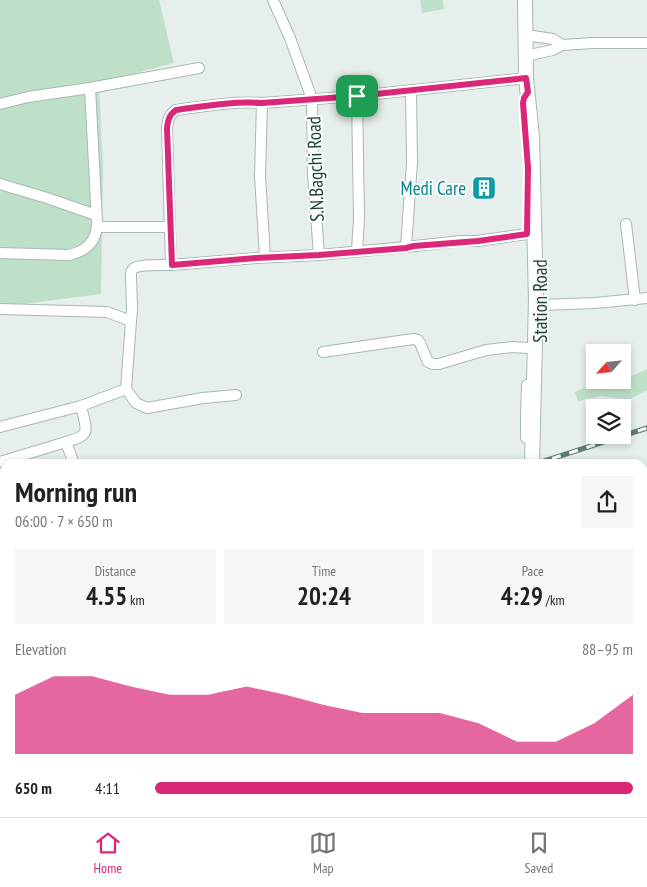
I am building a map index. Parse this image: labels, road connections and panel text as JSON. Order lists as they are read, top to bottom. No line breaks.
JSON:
{"streets":{"street":["S.N.Bagchi Road","Station Road"]},"places":{"building":["Medi Care"]},"north":"bottom left","page":{"heading":["Morning run","06:00 · 7 × 650 m"],"stats":[["Distance","4.55 km"],["Time","20:24"],["Pace","4:29 /km"]],"chart":["Elevation","88–95 m"],"list":[{"name":"650 m","note":"4:11"}],"tabs":["Home","Map","Saved"]}}
